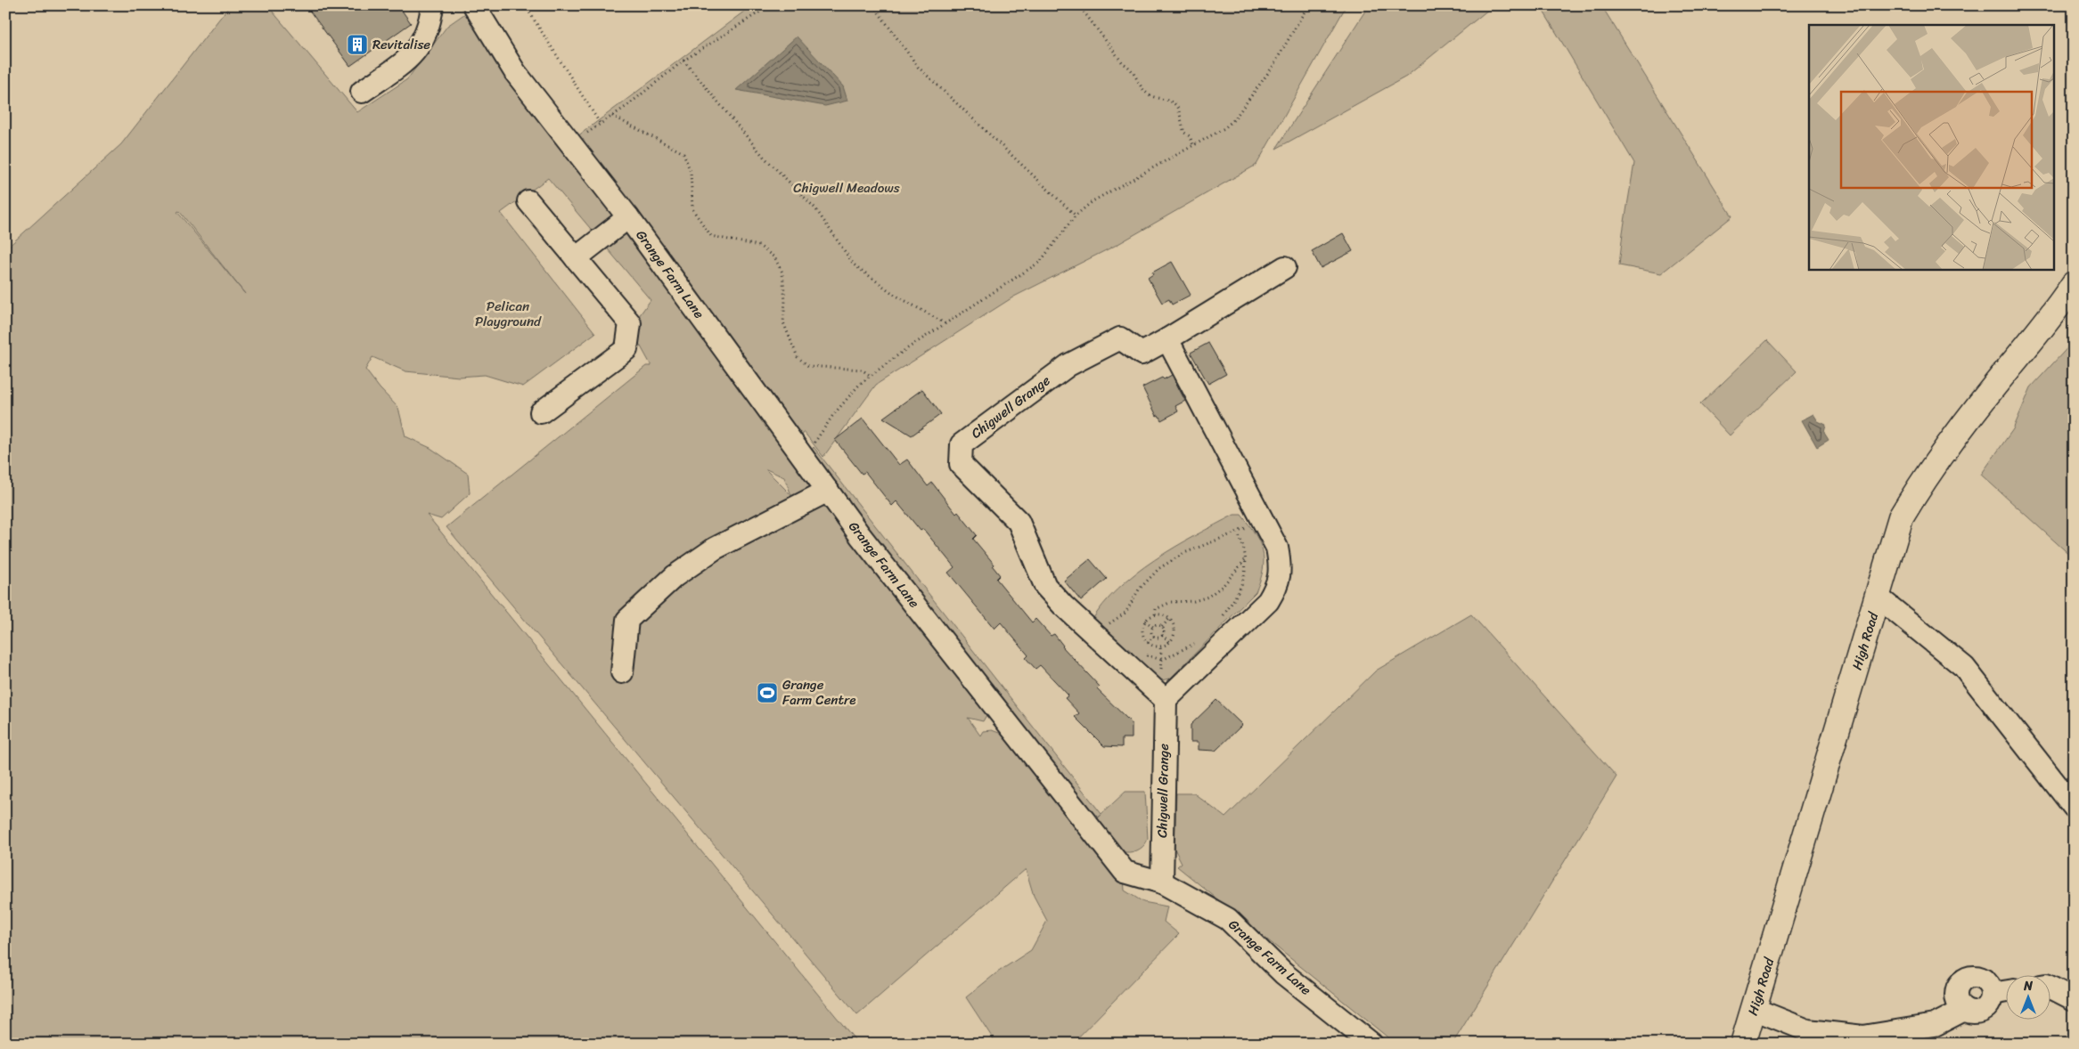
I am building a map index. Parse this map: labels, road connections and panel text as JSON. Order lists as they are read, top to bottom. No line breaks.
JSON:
{"streets":{"main road":["High Road"],"street":["Grange Farm Lane","Chigwell Grange"]},"crossings":[["Grange Farm Lane","Chigwell Grange"]],"parks":["Chigwell Meadows","Pelican Playground"],"places":{"building":["Revitalise"],"sports":["Grange Farm Centre"]},"north":"top"}
